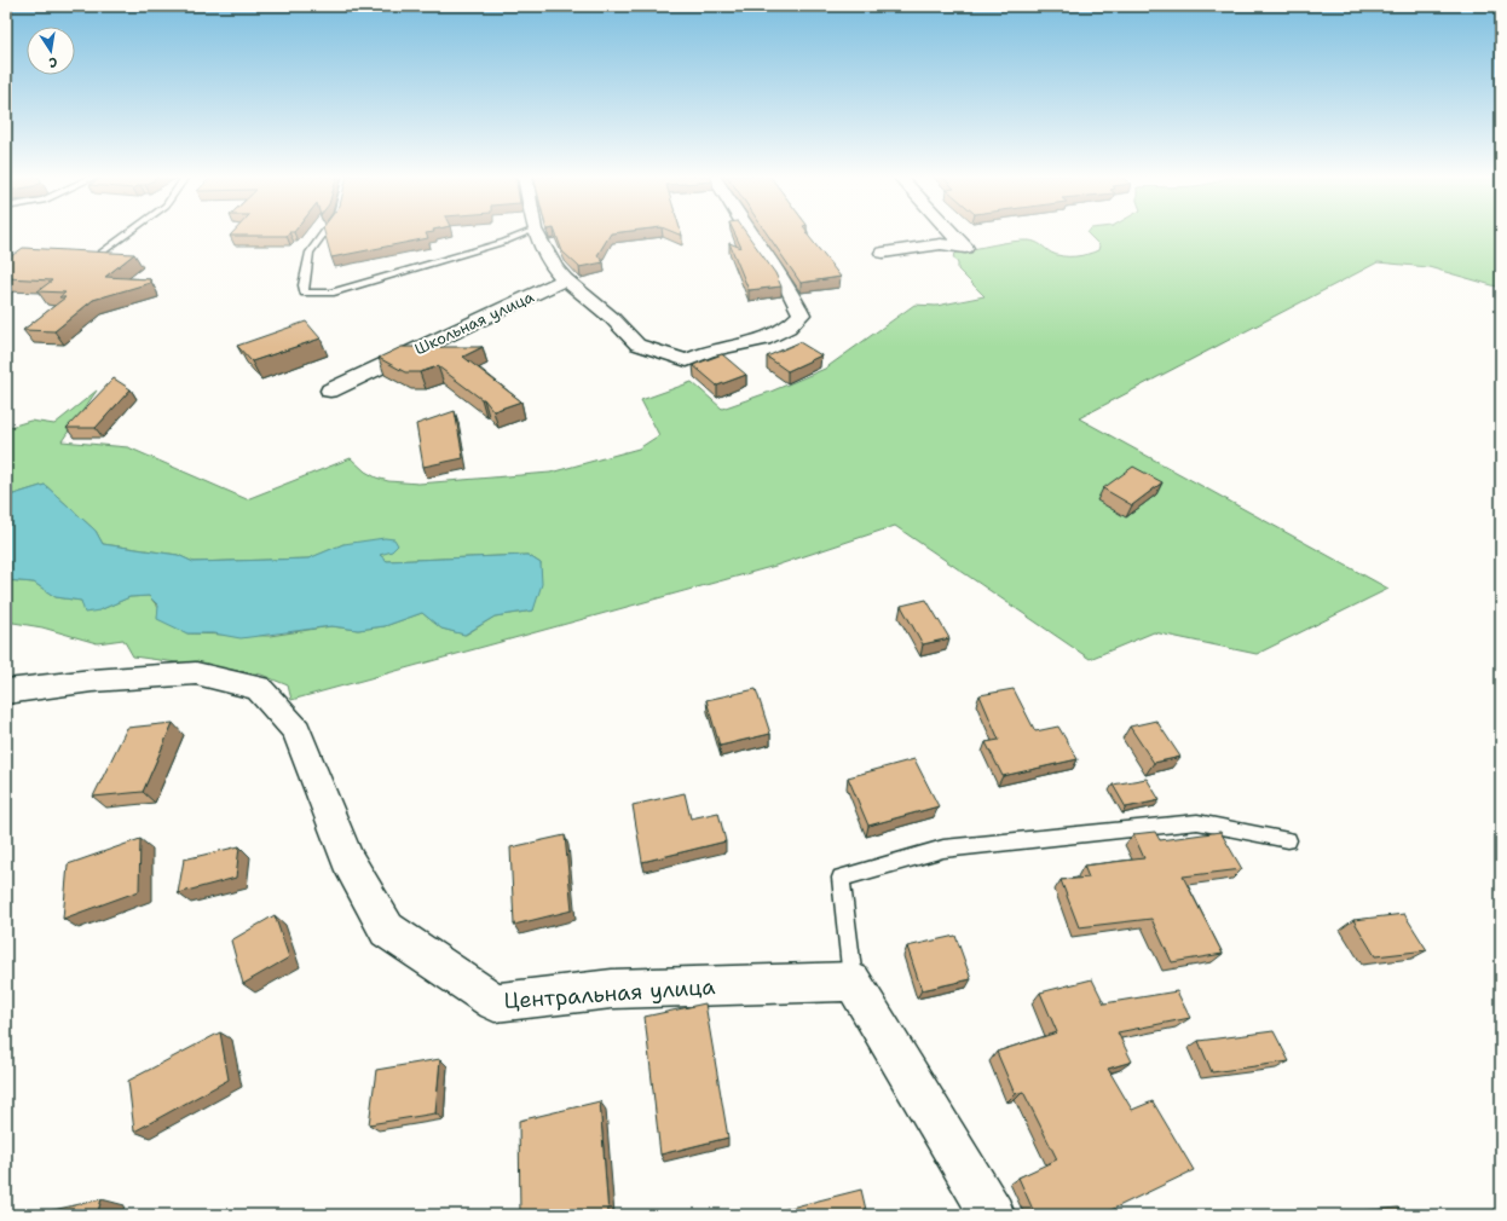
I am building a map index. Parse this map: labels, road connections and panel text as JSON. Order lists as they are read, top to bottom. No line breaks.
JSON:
{"streets":{"street":["Школьная улица","Центральная улица"]},"north":"bottom"}
